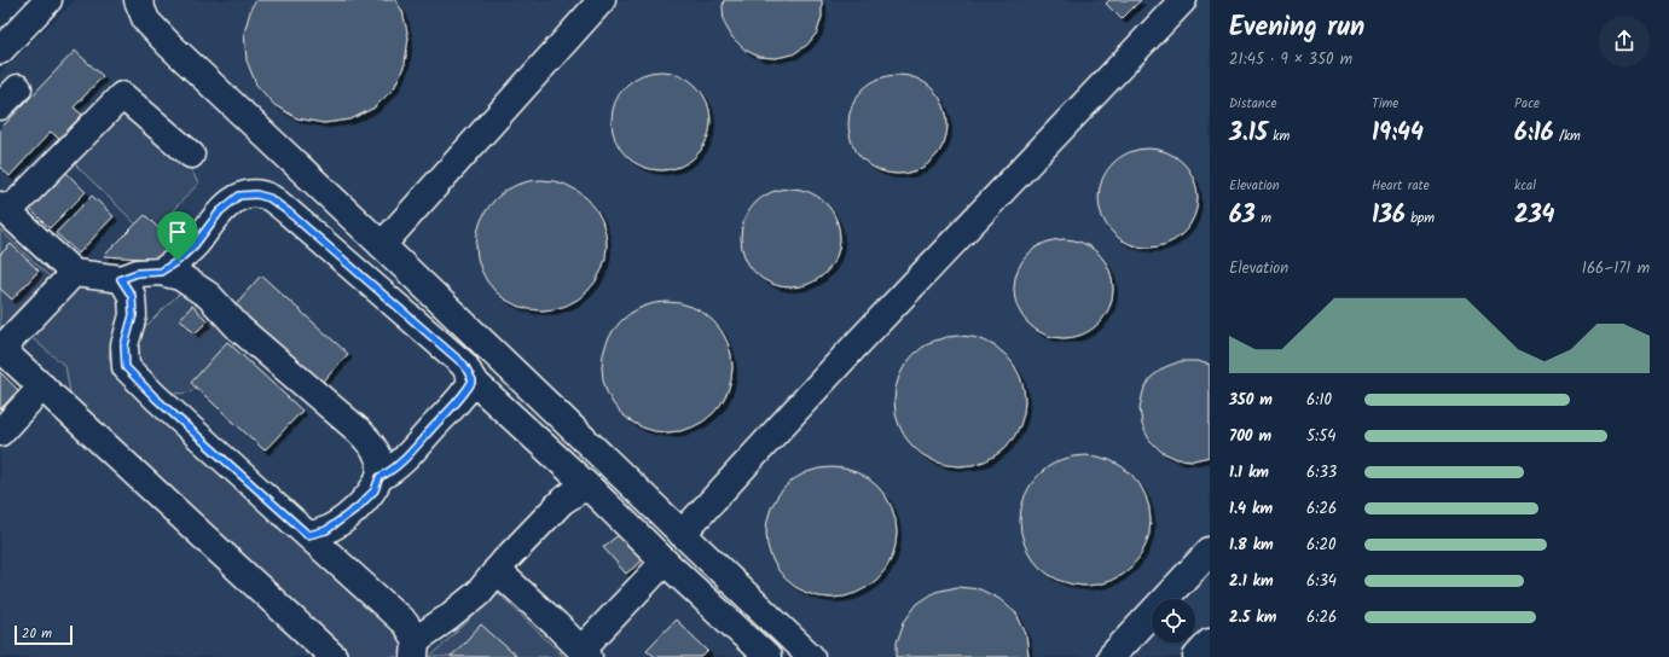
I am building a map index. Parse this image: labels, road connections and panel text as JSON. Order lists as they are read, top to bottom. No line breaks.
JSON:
{"scale_bar":"20 m","page":{"heading":["Evening run","21:45 · 9 × 350 m"],"stats":[["Distance","3.15 km"],["Time","19:44"],["Pace","6:16 /km"],["Elevation","63 m"],["Heart rate","136 bpm"],["kcal","234"]],"chart":["Elevation","166–171 m"],"list":[{"name":"350 m","note":"6:10"},{"name":"700 m","note":"5:54"},{"name":"1.1 km","note":"6:33"},{"name":"1.4 km","note":"6:26"},{"name":"1.8 km","note":"6:20"},{"name":"2.1 km","note":"6:34"},{"name":"2.5 km","note":"6:26"}],"scale":"20 m"}}
